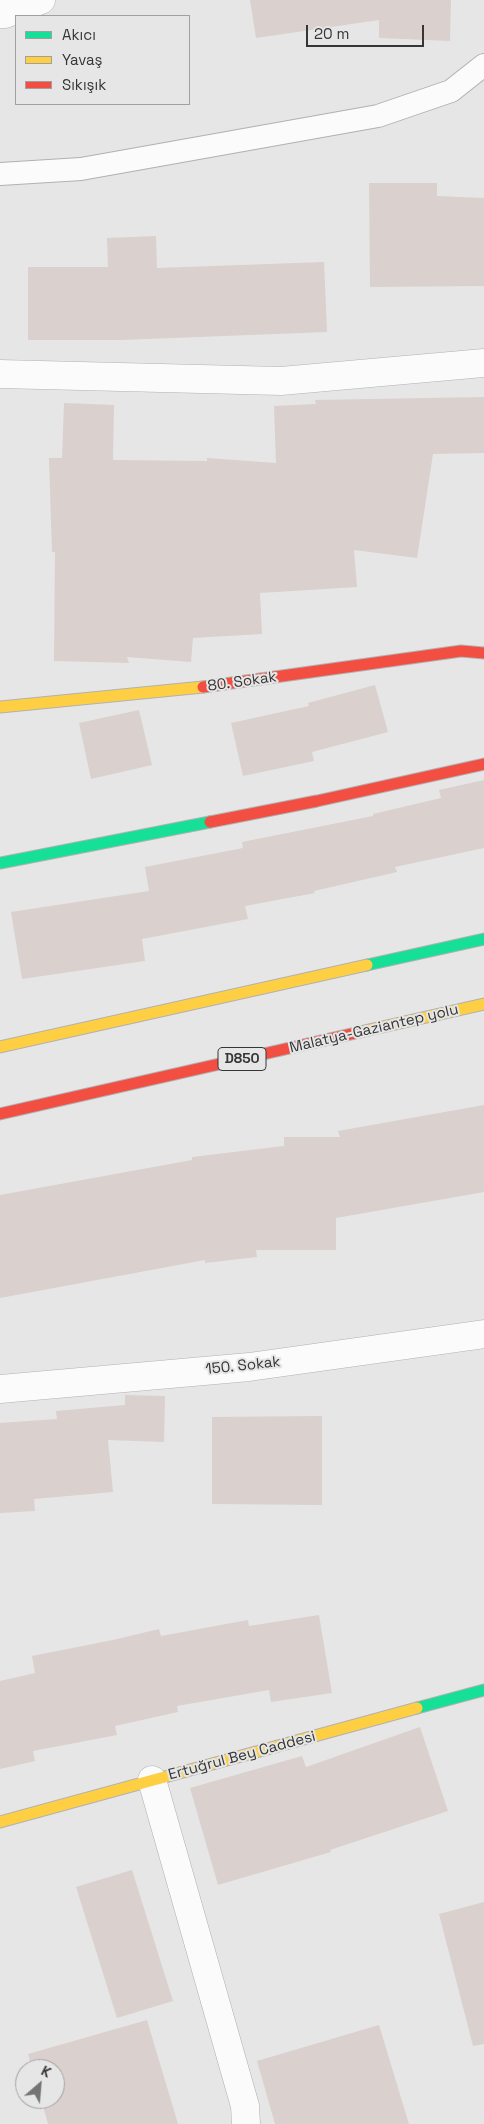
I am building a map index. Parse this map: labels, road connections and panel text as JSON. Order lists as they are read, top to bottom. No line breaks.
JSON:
{"streets":{"main road":["80. Sokak","Malatya-Gaziantep yolu","D850","Ertuğrul Bey Caddesi"],"street":["150. Sokak"]},"legend":["Akıcı","Yavaş","Sıkışık"],"scale_bar":"20 m","north":"top right"}
